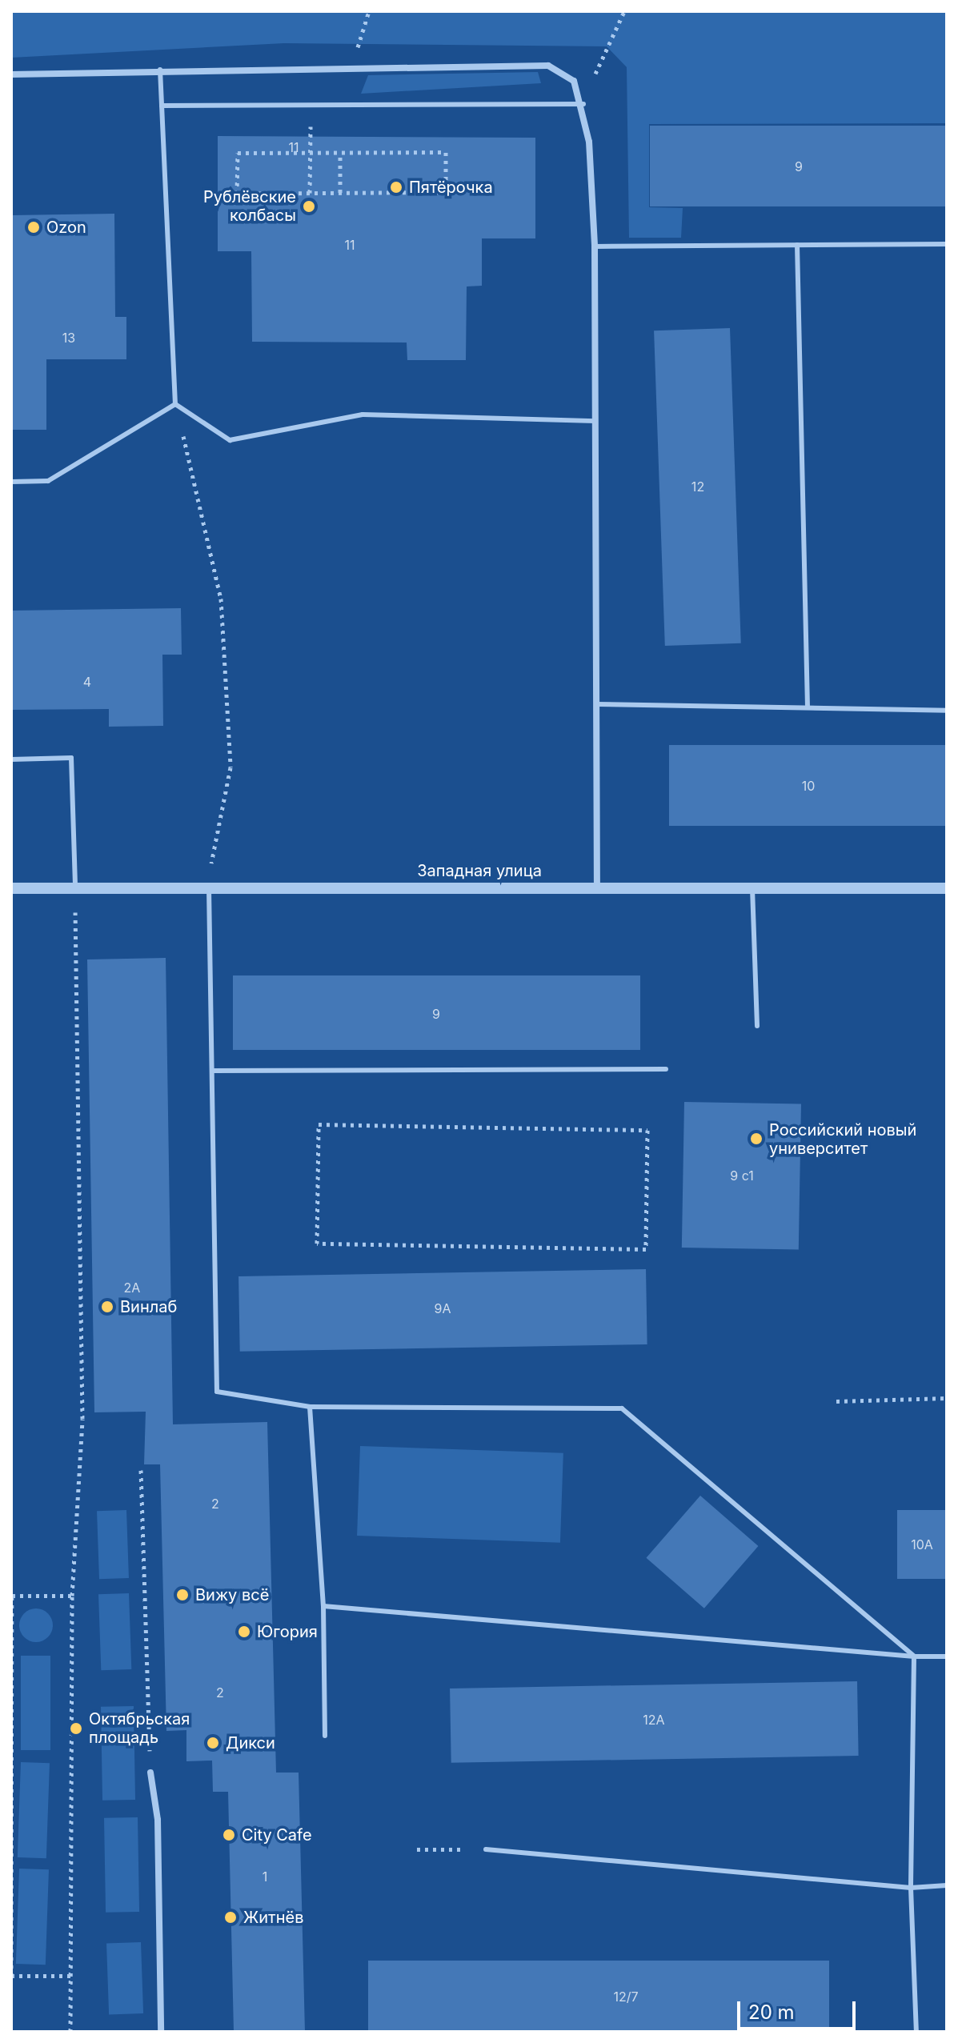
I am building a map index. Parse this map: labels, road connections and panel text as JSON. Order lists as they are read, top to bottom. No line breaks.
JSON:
{"streets":{"street":["Западная улица"]},"places":["Пятёрочка","Рублёвские колбасы","Ozon","Российский новый университет","Винлаб","Вижу всё","Югория","Октябрьская площадь","Дикси","City Cafe","Житнёв"],"house_numbers":["11","9","11","13","12","4","10","9","9 с1","2А","9А","2","10А","2","12А","1","12/7"],"scale_bar":"20 m"}
